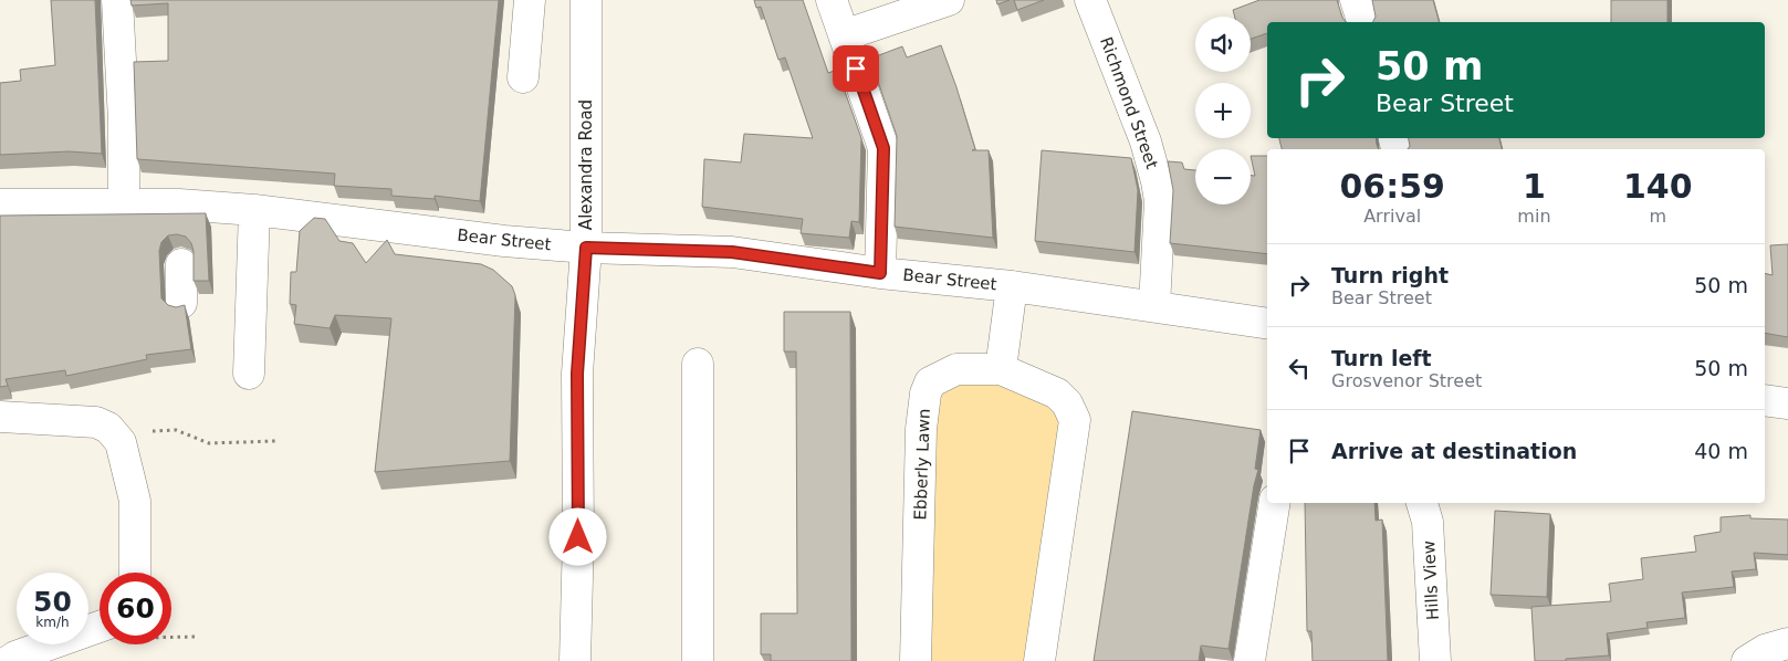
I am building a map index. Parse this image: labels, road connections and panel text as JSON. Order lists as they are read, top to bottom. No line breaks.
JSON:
{"streets":{"street":["Richmond Street","Alexandra Road","Bear Street","Ebberly Lawn","Hills View"]},"crossings":[["Richmond Street","Bear Street"],["Alexandra Road","Bear Street"]],"page":{"map_buttons":["+","−"],"turn":["50 m","Bear Street"],"eta":["06:59","Arrival","1","min","140","m"],"list":[{"name":"Turn right","note":"Bear Street","value":"50 m"},{"name":"Turn left","note":"Grosvenor Street","value":"50 m"},{"name":"Arrive at destination","value":"40 m"}],"speed":"50 km/h","limit":"60"}}
